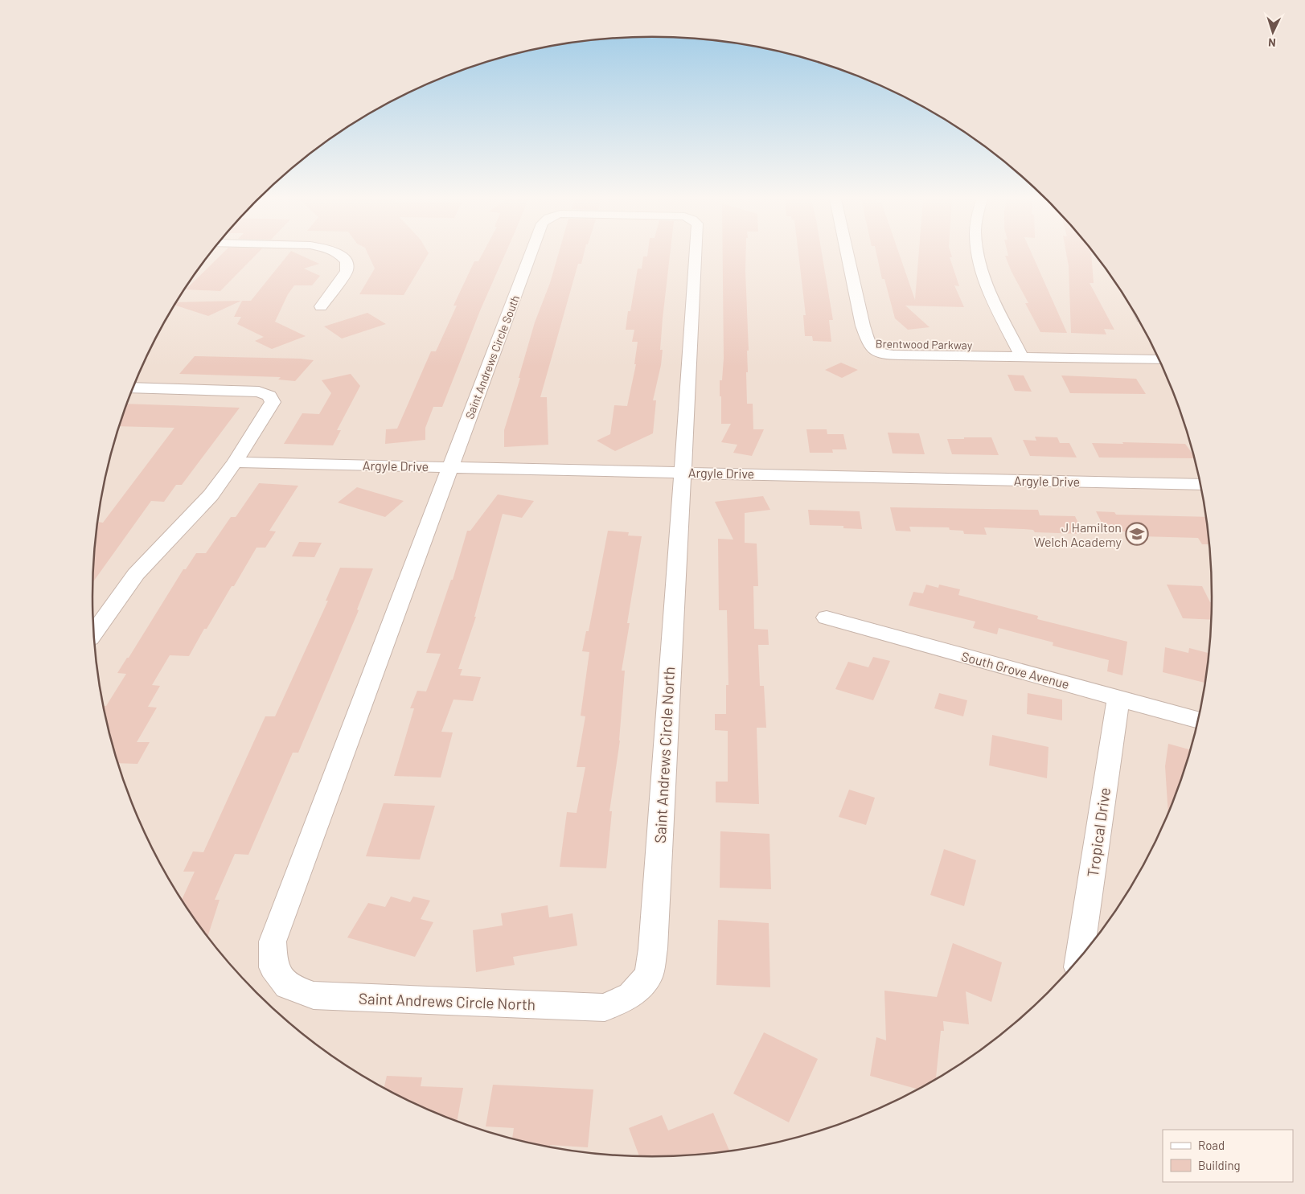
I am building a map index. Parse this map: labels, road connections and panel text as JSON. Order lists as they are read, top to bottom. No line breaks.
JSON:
{"streets":{"street":["Brentwood Parkway","Saint Andrews Circle South","Argyle Drive","South Grove Avenue","Saint Andrews Circle North","Tropical Drive"]},"crossings":[["Saint Andrews Circle South","Argyle Drive"],["Saint Andrews Circle South","Saint Andrews Circle North"],["Argyle Drive","Saint Andrews Circle North"],["South Grove Avenue","Tropical Drive"]],"places":{"school or university":["J Hamilton Welch Academy"]},"legend":["Road","Building"],"north":"bottom"}
